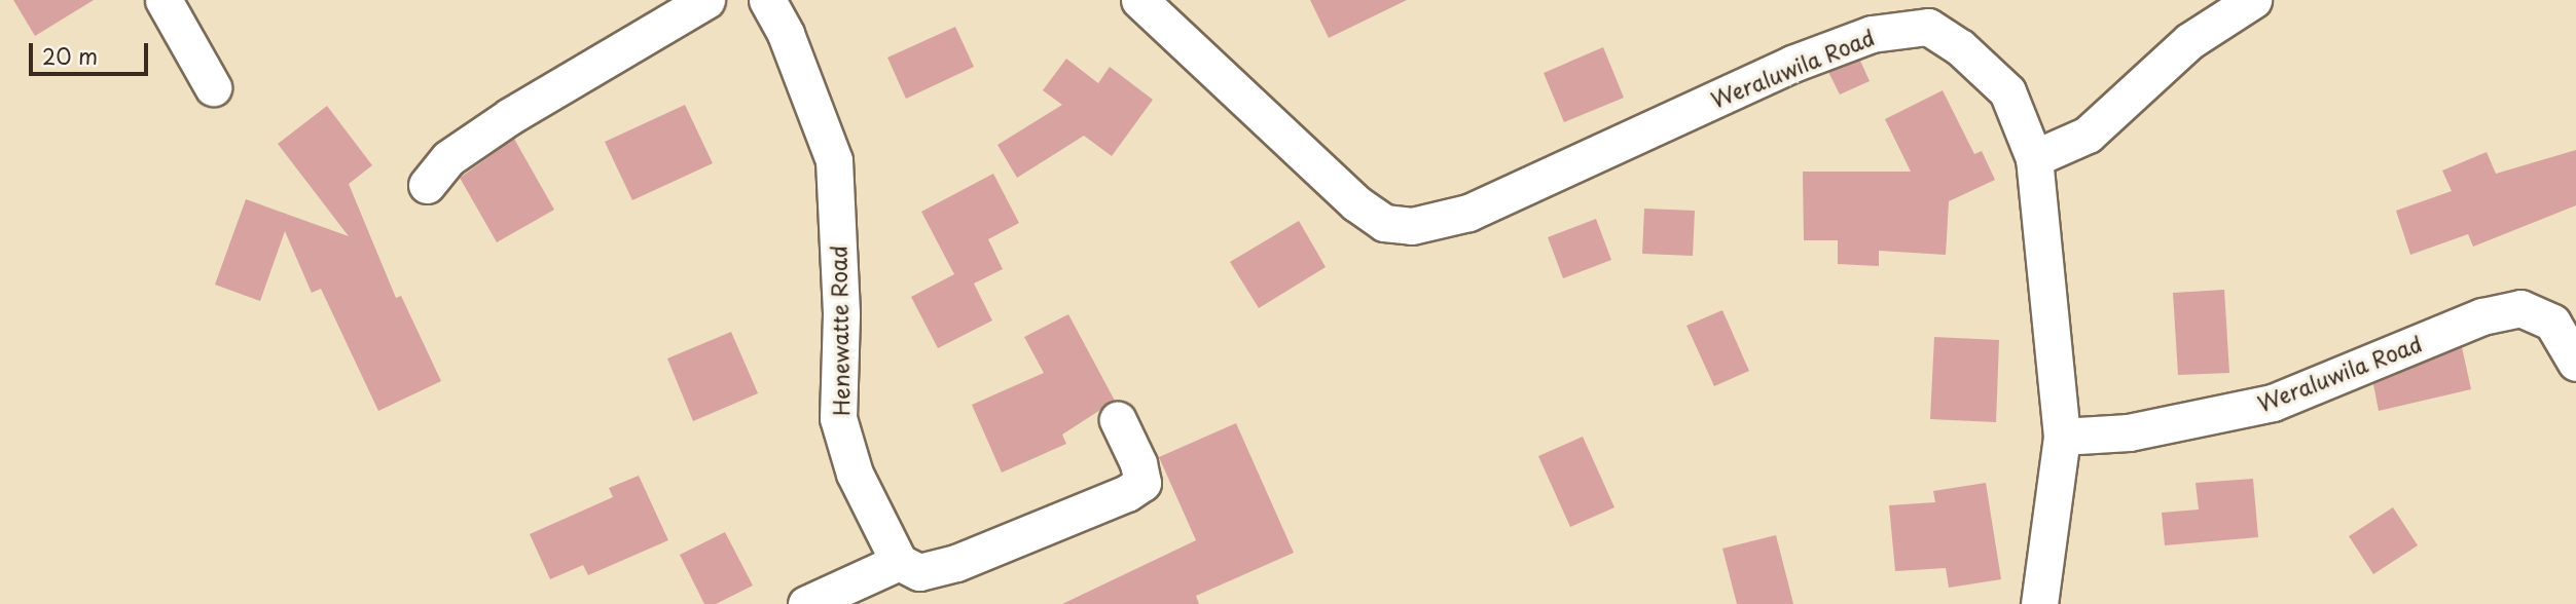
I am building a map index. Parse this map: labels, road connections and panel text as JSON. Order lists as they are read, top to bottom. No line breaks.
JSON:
{"streets":{"street":["Weraluwila Road","Henewatte Road"]},"scale_bar":"20 m"}
